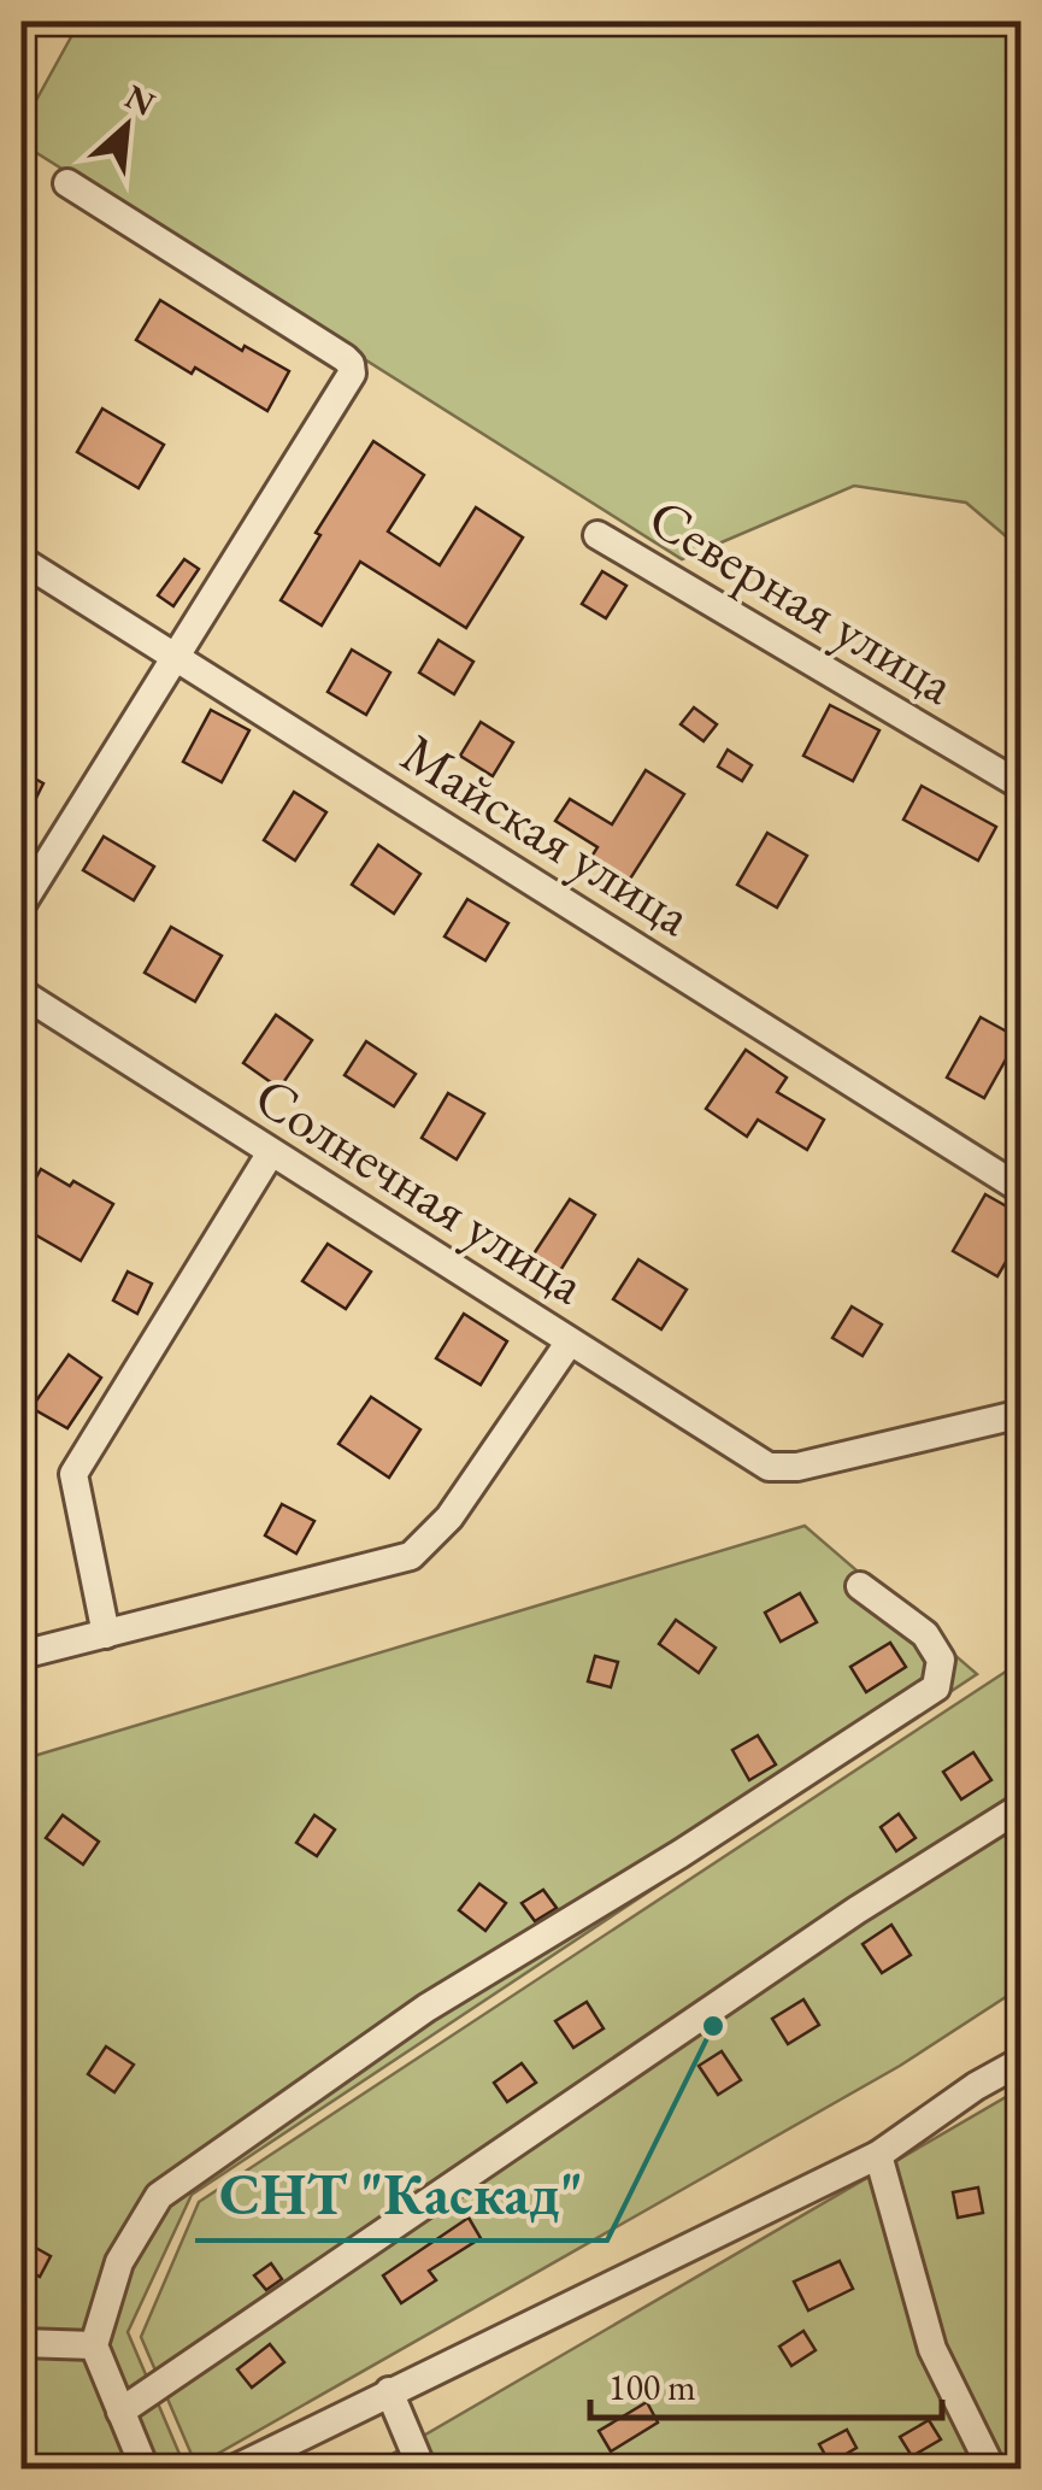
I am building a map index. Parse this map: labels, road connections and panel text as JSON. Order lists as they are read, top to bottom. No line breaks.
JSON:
{"streets":{"street":["Северная улица","Майская улица","Солнечная улица"]},"places":["СНТ \"Каскад\""],"scale_bar":"100 m","north":"top right"}
